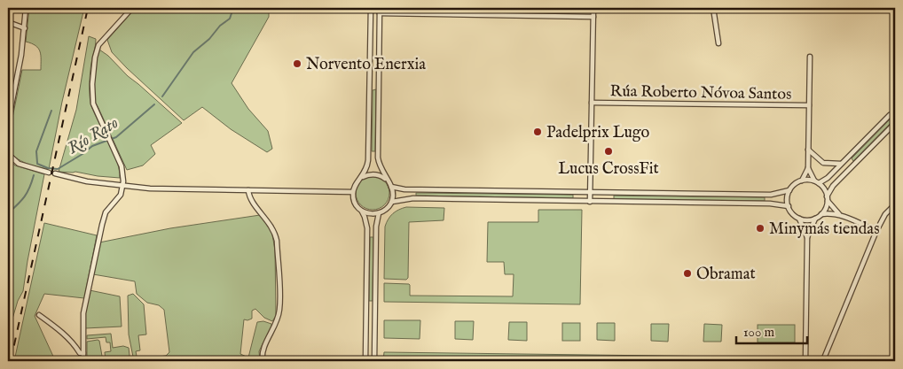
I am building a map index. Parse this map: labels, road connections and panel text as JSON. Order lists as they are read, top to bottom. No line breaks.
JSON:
{"streets":{"street":["Rúa Roberto Nóvoa Santos"]},"water":["Río Rato"],"places":["Norvento Enerxia","Padelprix Lugo","Lucus CrossFit","Minymás tiendas","Obramat"],"scale_bar":"100 m"}
